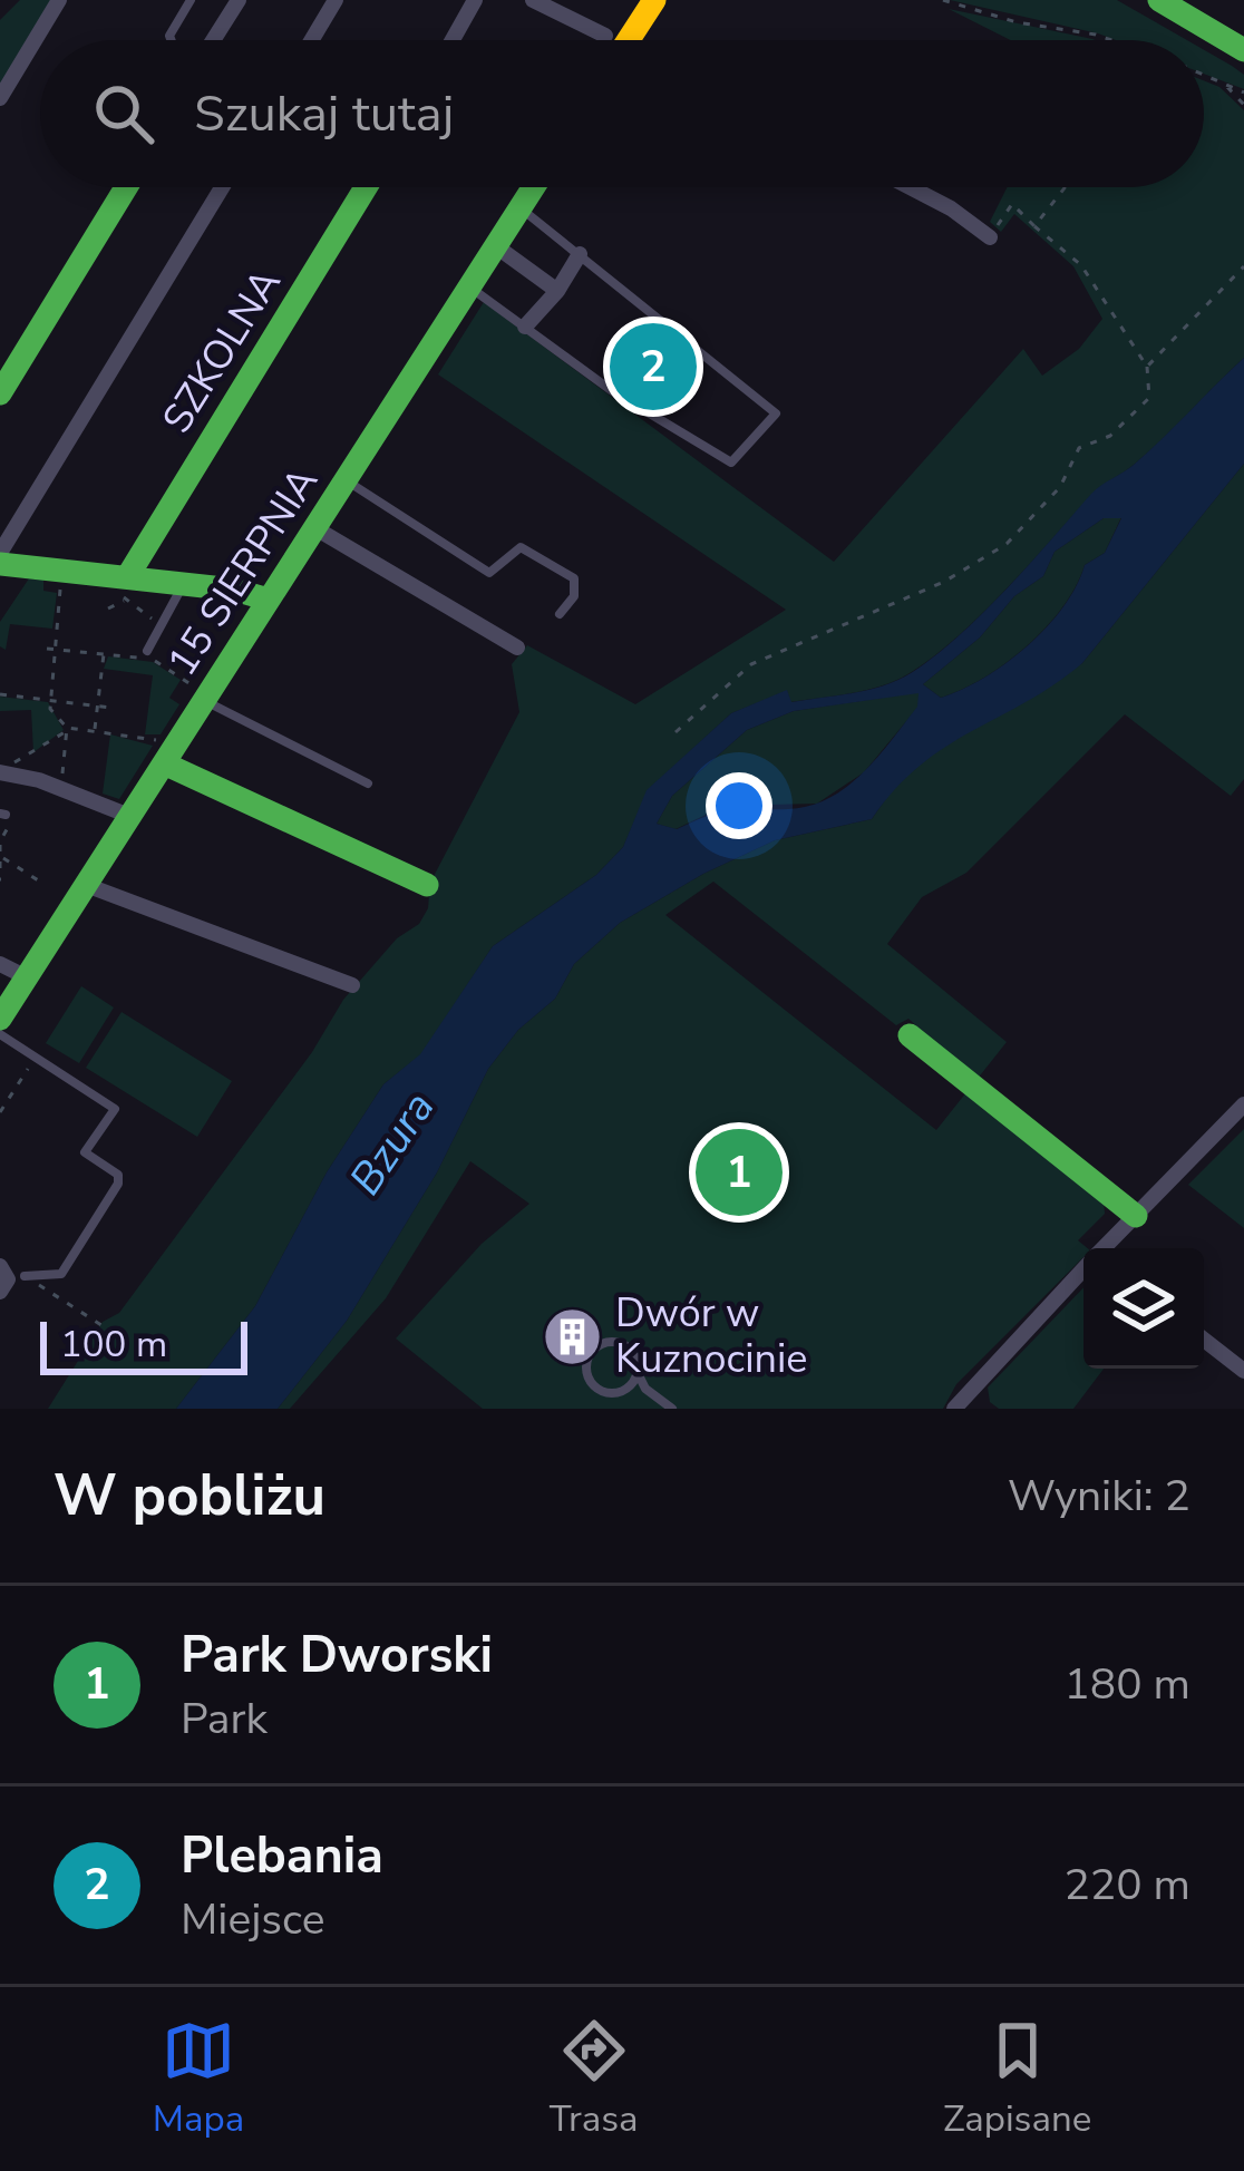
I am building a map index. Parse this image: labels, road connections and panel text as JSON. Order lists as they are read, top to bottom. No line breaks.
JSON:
{"streets":{"street":["SZKOLNA","15 SIERPNIA"]},"water":["Bzura"],"places":{"building":["Dwór w Kuznocinie"]},"scale_bar":"100 m","page":{"search":"Szukaj tutaj","pins":["2","1"],"scale":"100 m","heading":["W pobliżu","Wyniki: 2"],"list":[{"mark":"1","name":"Park Dworski","note":"Park","value":"180 m"},{"mark":"2","name":"Plebania","note":"Miejsce","value":"220 m"}],"nav":["Mapa","Trasa","Zapisane"]}}
